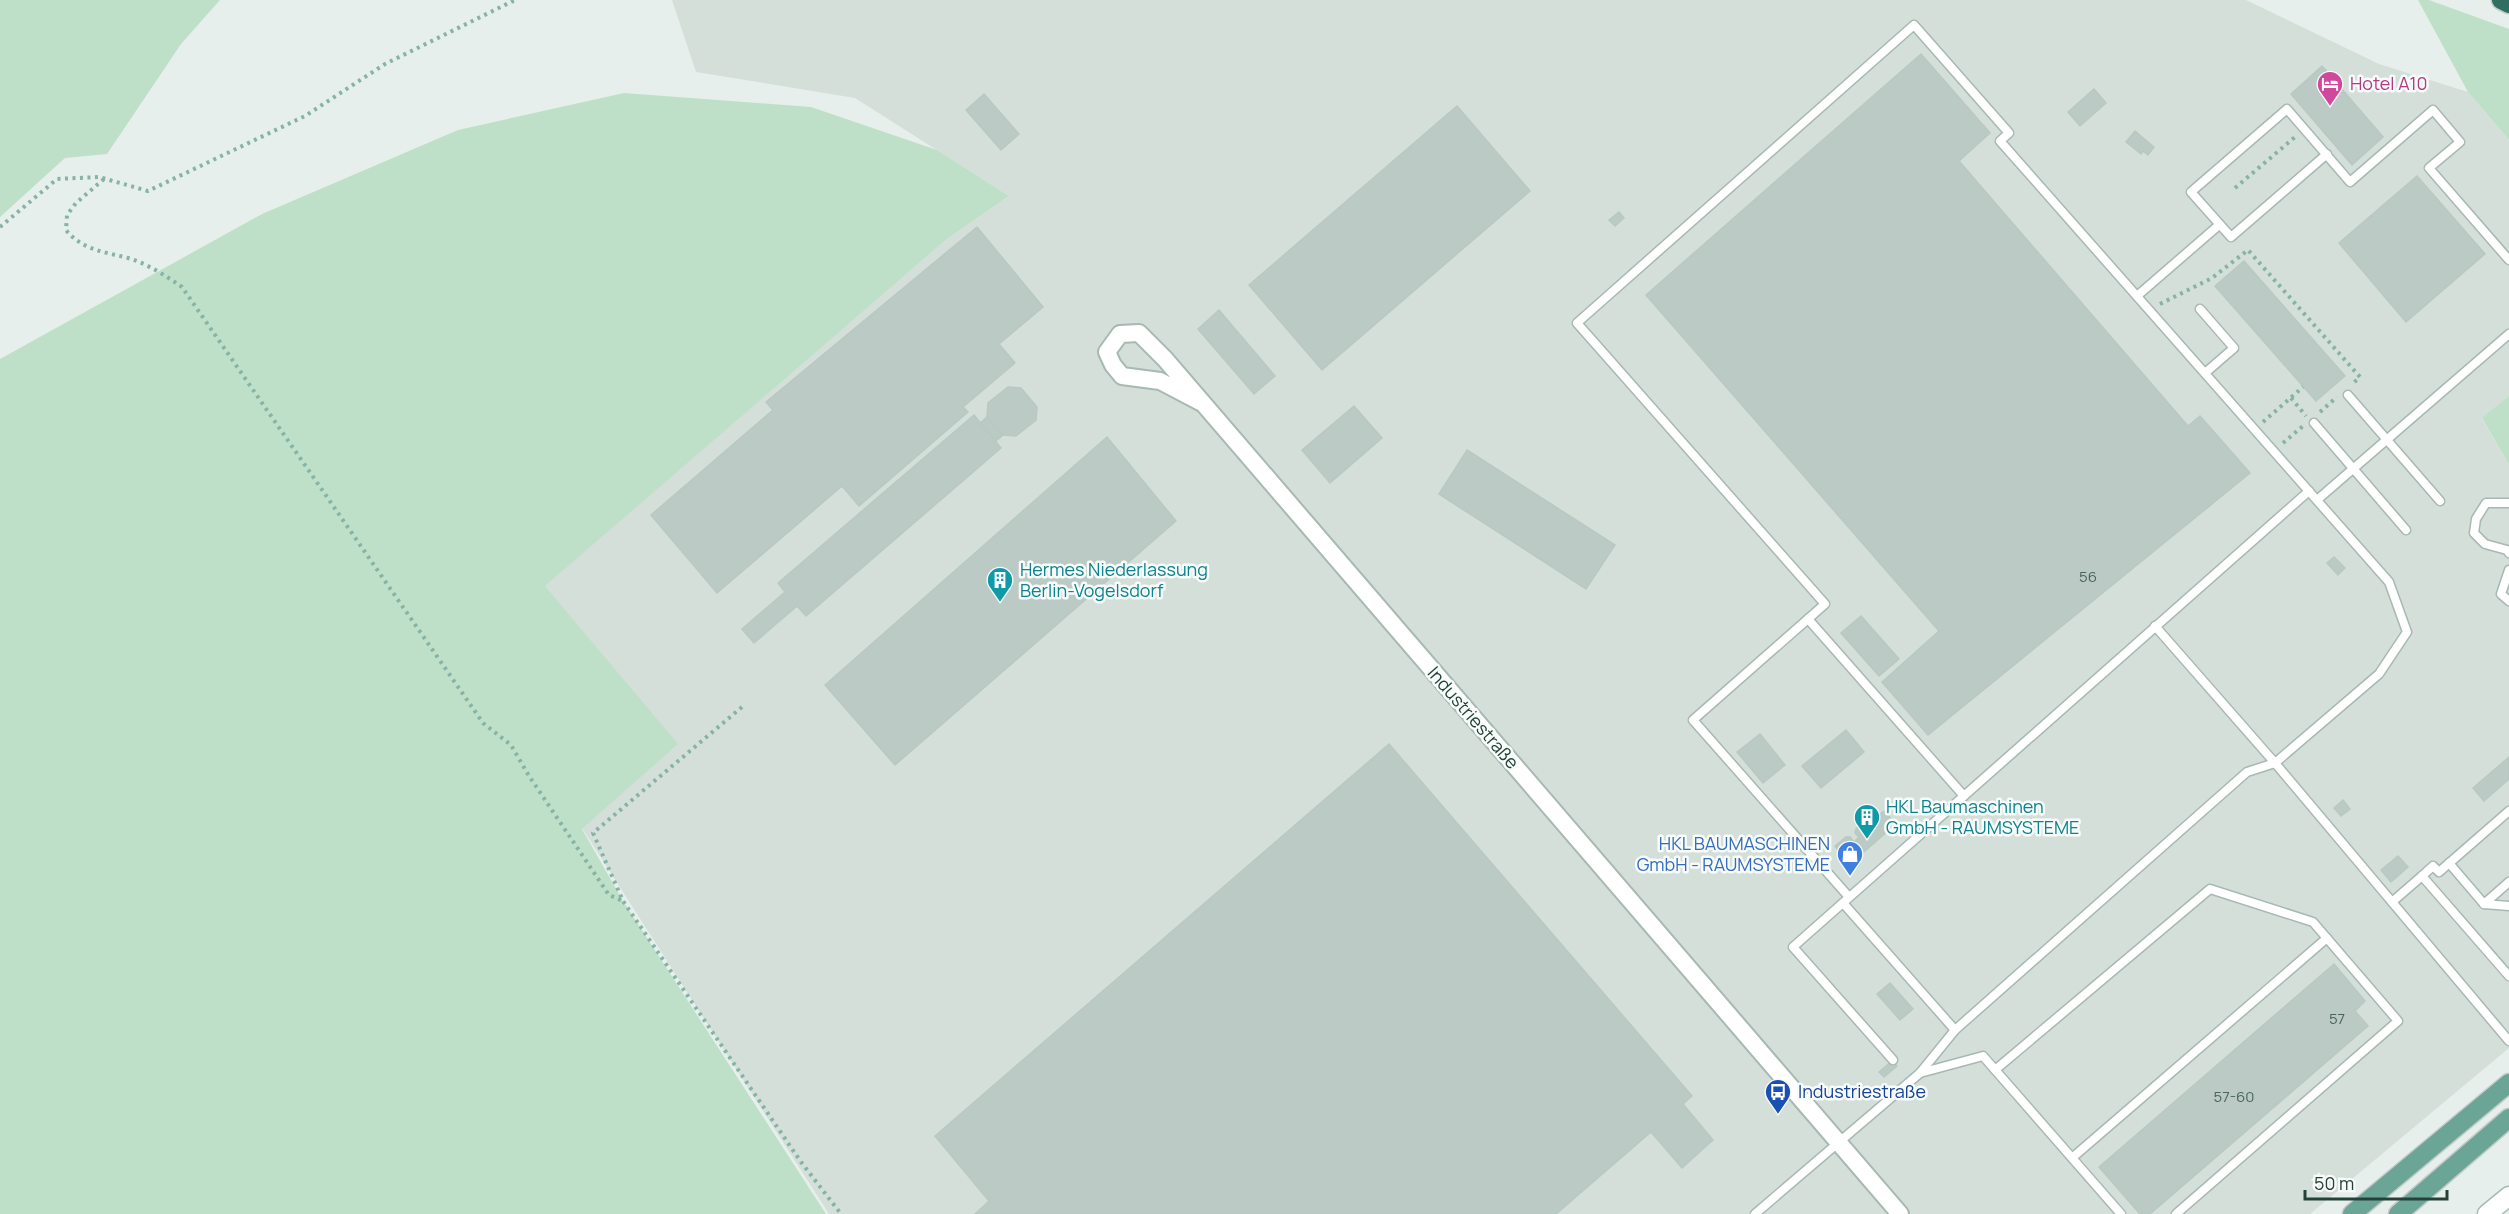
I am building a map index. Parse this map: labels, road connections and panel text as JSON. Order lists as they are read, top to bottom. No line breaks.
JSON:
{"streets":{"street":["Industriestraße"]},"places":{"hotel":["Hotel A10"],"building":["Hermes Niederlassung Berlin-Vogelsdorf","HKL Baumaschinen GmbH - RAUMSYSTEME"],"shop":["HKL BAUMASCHINEN GmbH - RAUMSYSTEME"],"bus stop":["Industriestraße"]},"house_numbers":["56","57","57-60"],"scale_bar":"50 m"}
